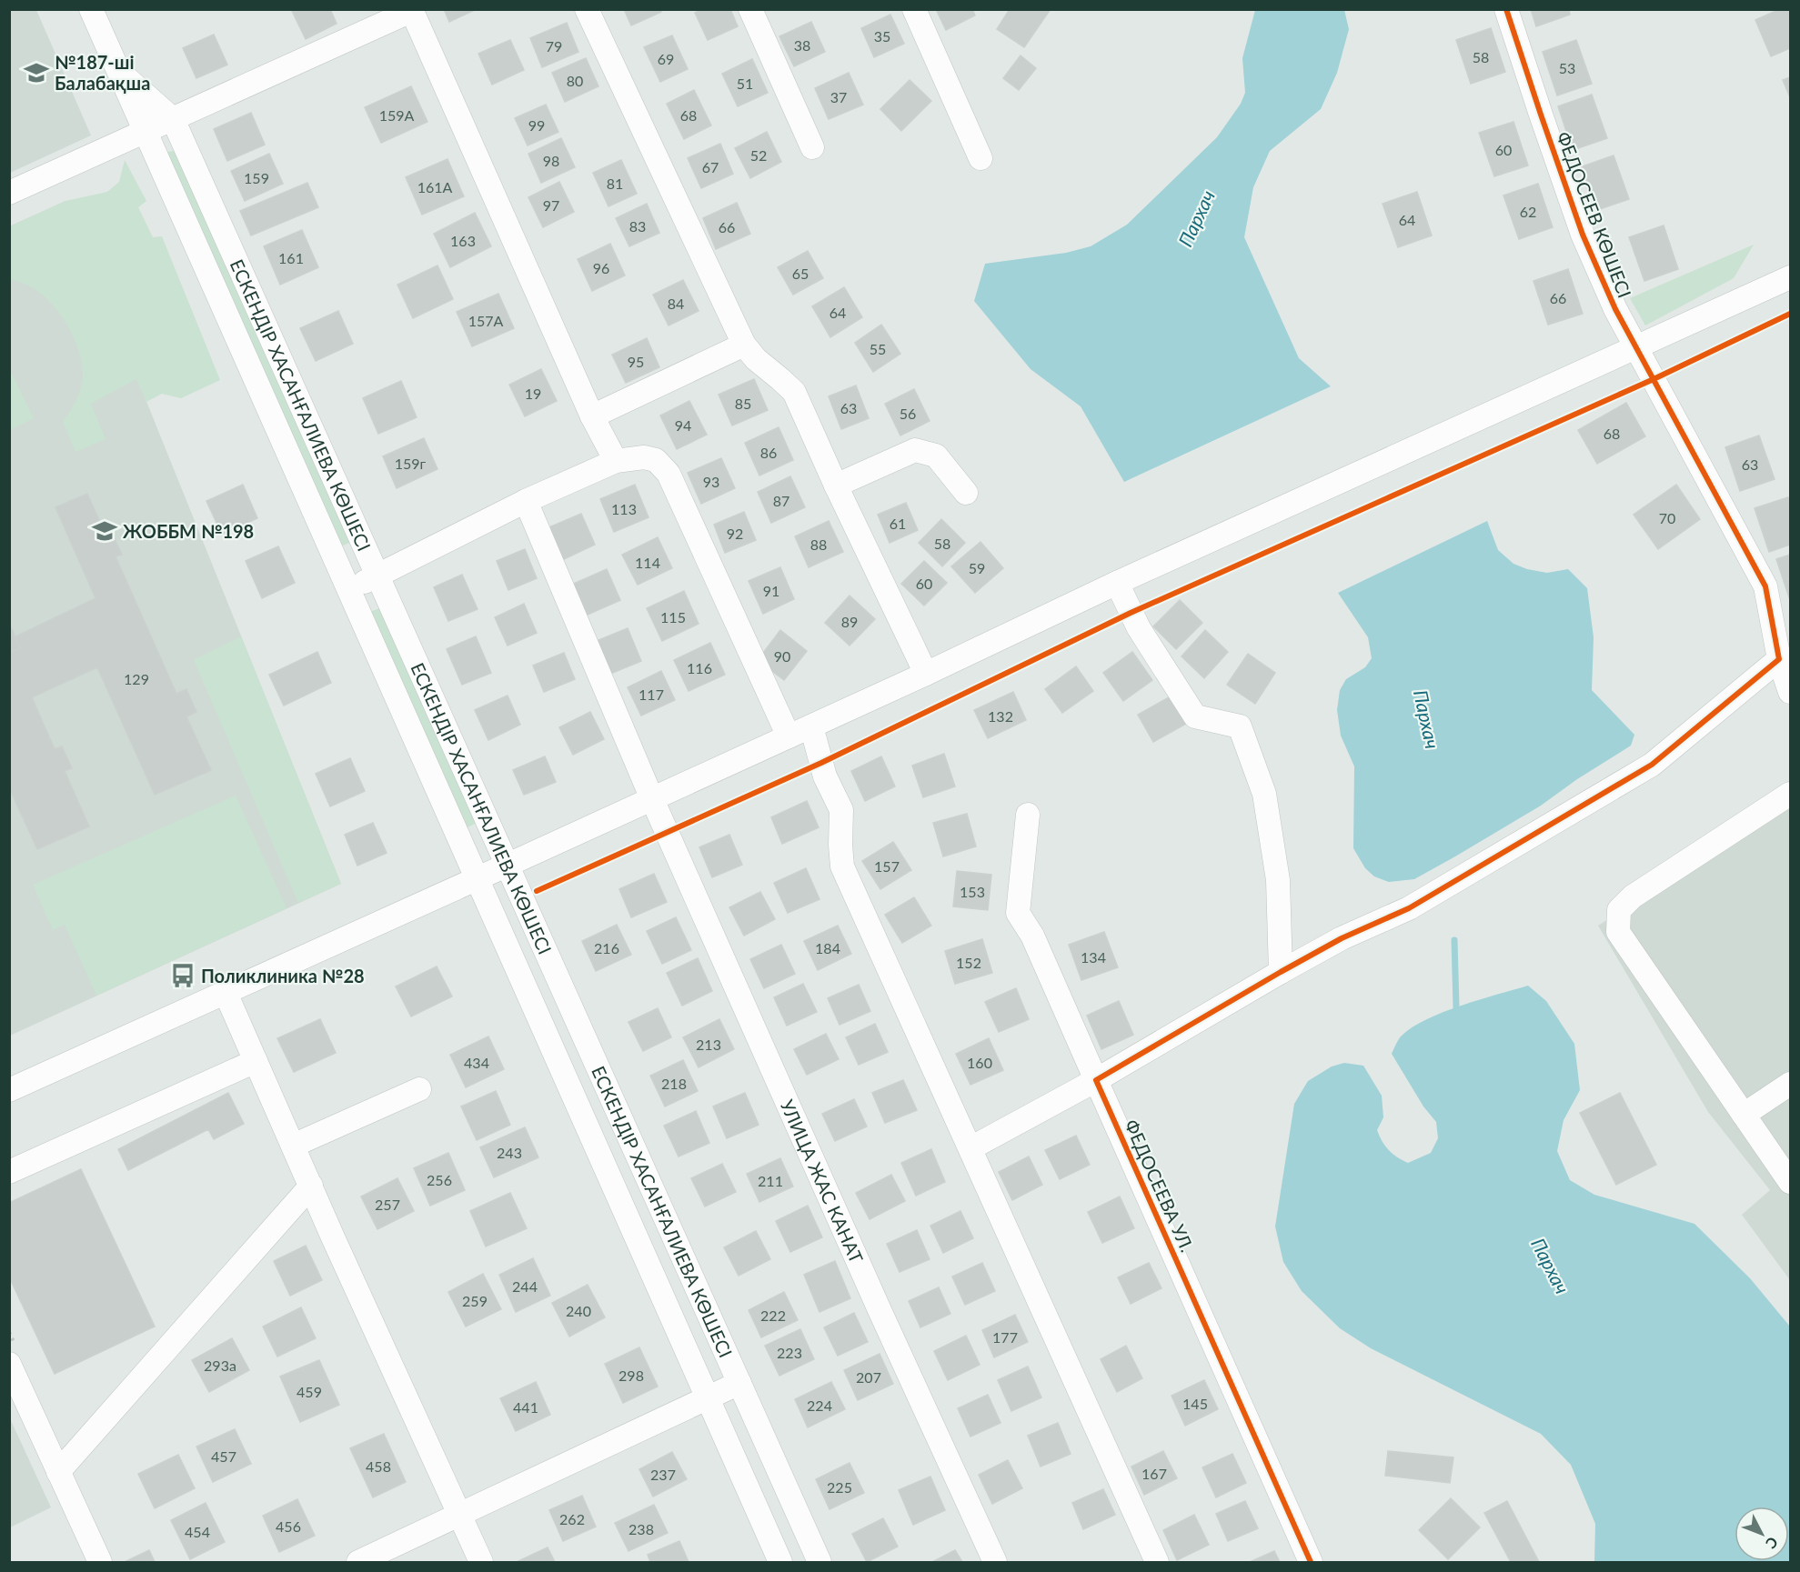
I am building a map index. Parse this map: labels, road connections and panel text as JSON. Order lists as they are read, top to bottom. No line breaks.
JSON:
{"streets":{"street":["ФЕДОСЕЕВ КӨШЕСІ","ЕСКЕНДІР ХАСАНҒАЛИЕВА КӨШЕСІ","УЛИЦА ЖАС КАНАТ","ФЕДОСЕЕВА УЛ."]},"water":["Пархач"],"places":{"school or university":["№187-ші Балабақша","ЖОББМ №198"],"bus stop":["Поликлиника №28"]},"house_numbers":["35","38","79","58","69","53","80","51","37","159А","68","99","60","52","98","67","159","81","161А","97","62","64","83","66","163","161","96","65","66","84","64","157А","55","95","19","85","63","56","94","68","86","159г","63","93","87","113","70","61","92","58","88","114","59","60","91","115","89","90","116","129","117","132","157","153","216","184","134","152","213","434","160","218","243","256","211","257","244","259","240","222","177","223","293а","298","207","459","145","224","441","457","458","167","237","225","262","456","238","454"],"north":"bottom right"}
